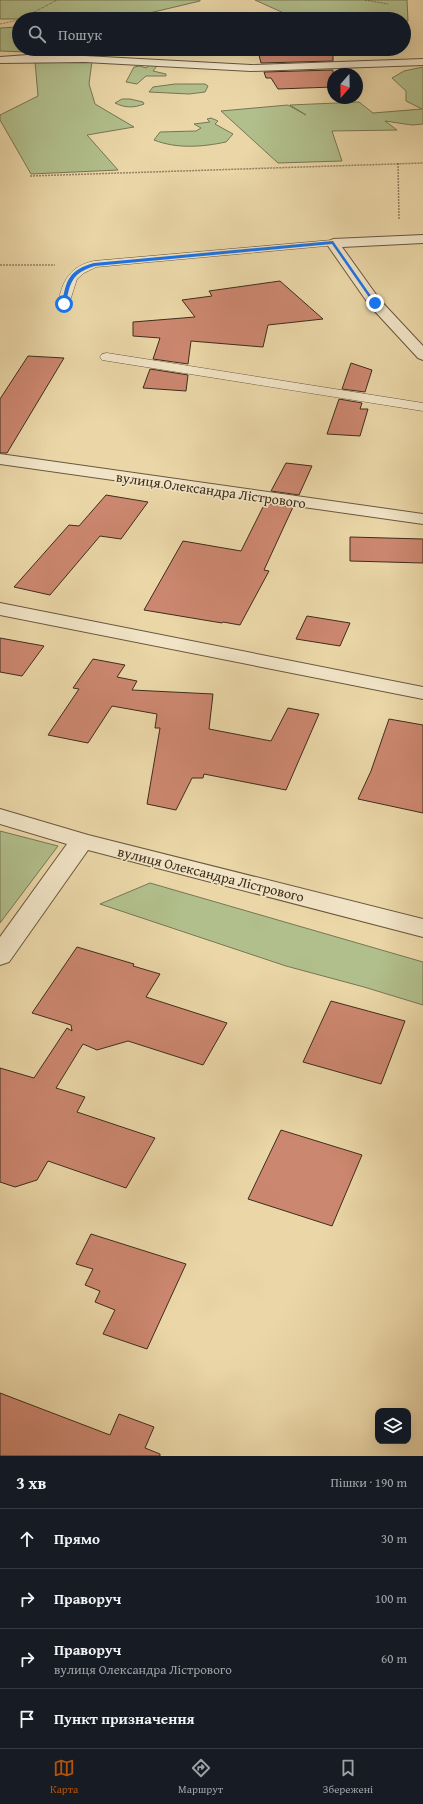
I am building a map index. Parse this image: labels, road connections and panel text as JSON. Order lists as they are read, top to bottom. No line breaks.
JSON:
{"streets":{"street":["вулиця Олександра Лістрового"]},"north":"bottom","page":{"search":"Пошук","heading":["3 хв","Пішки · 190 m"],"list":[["Прямо","30 m"],["Праворуч","100 m"],["Праворуч","вулиця Олександра Лістрового","60 m"],"Пункт призначення"],"nav":["Карта","Маршрут","Збережені"]}}
